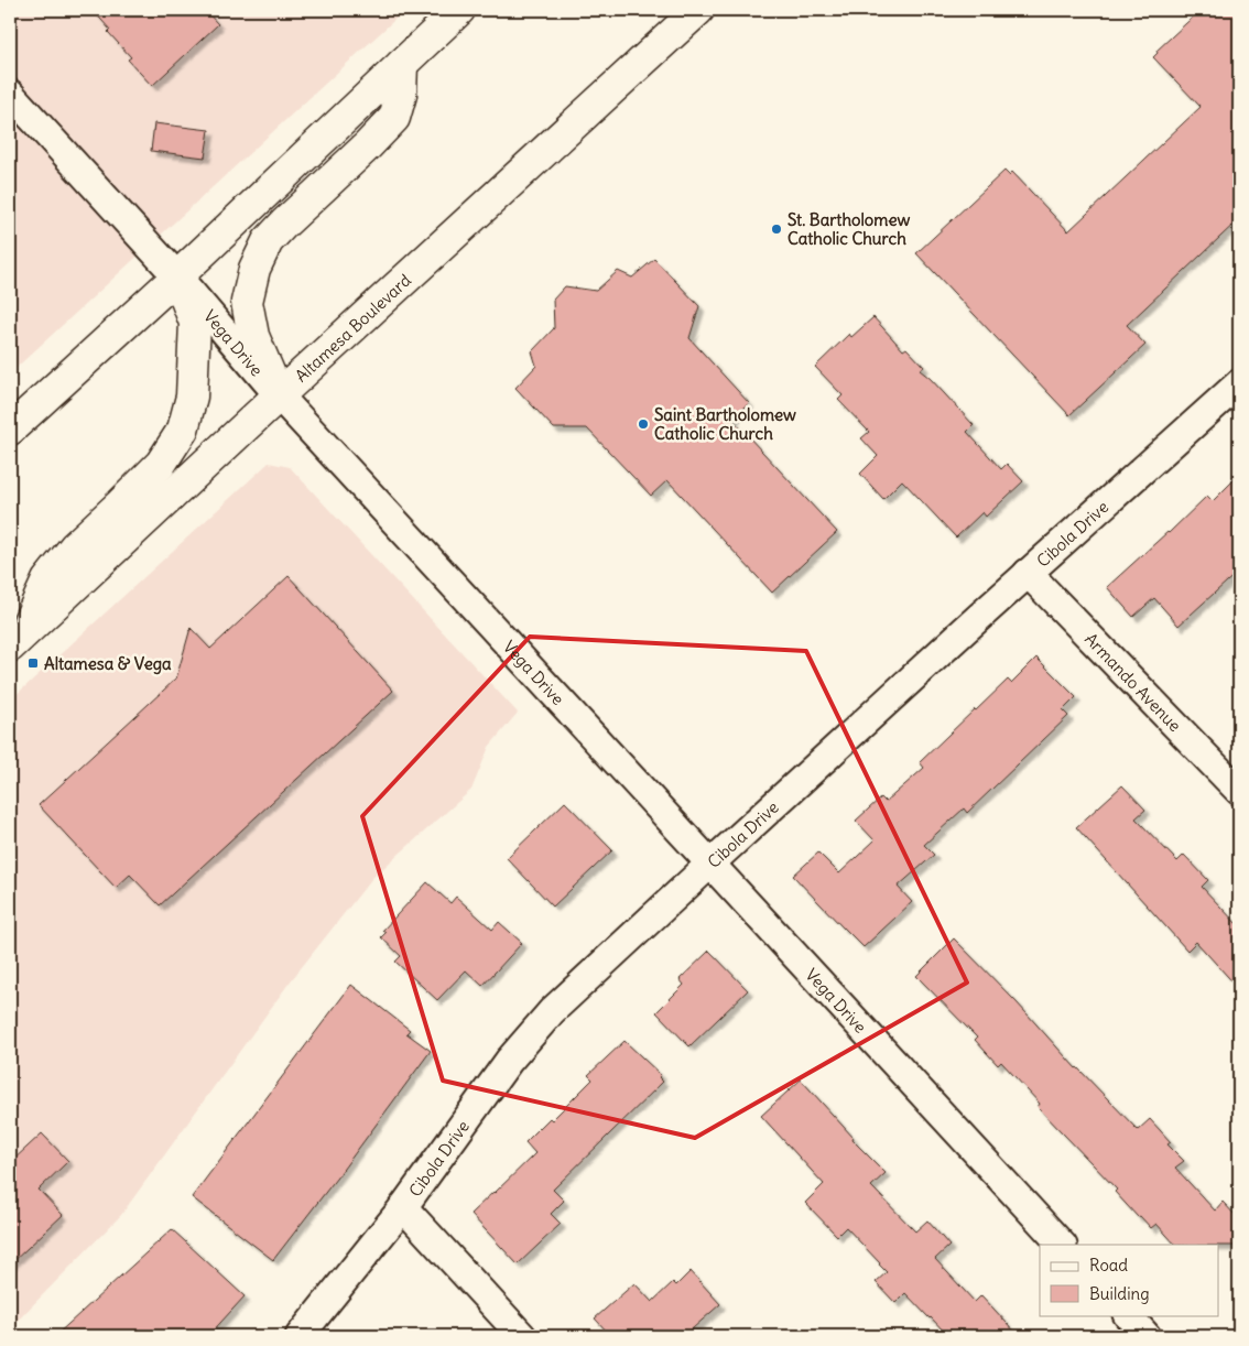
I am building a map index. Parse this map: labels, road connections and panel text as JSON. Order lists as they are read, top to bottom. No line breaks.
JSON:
{"streets":{"main road":["Altamesa Boulevard"],"street":["Vega Drive","Cibola Drive","Armando Avenue"]},"crossings":[["Altamesa Boulevard","Vega Drive"],["Vega Drive","Cibola Drive"],["Cibola Drive","Armando Avenue"]],"places":{"other":["St. Bartholomew Catholic Church","Saint Bartholomew Catholic Church"],"transit":["Altamesa & Vega"]},"legend":["Road","Building"]}
